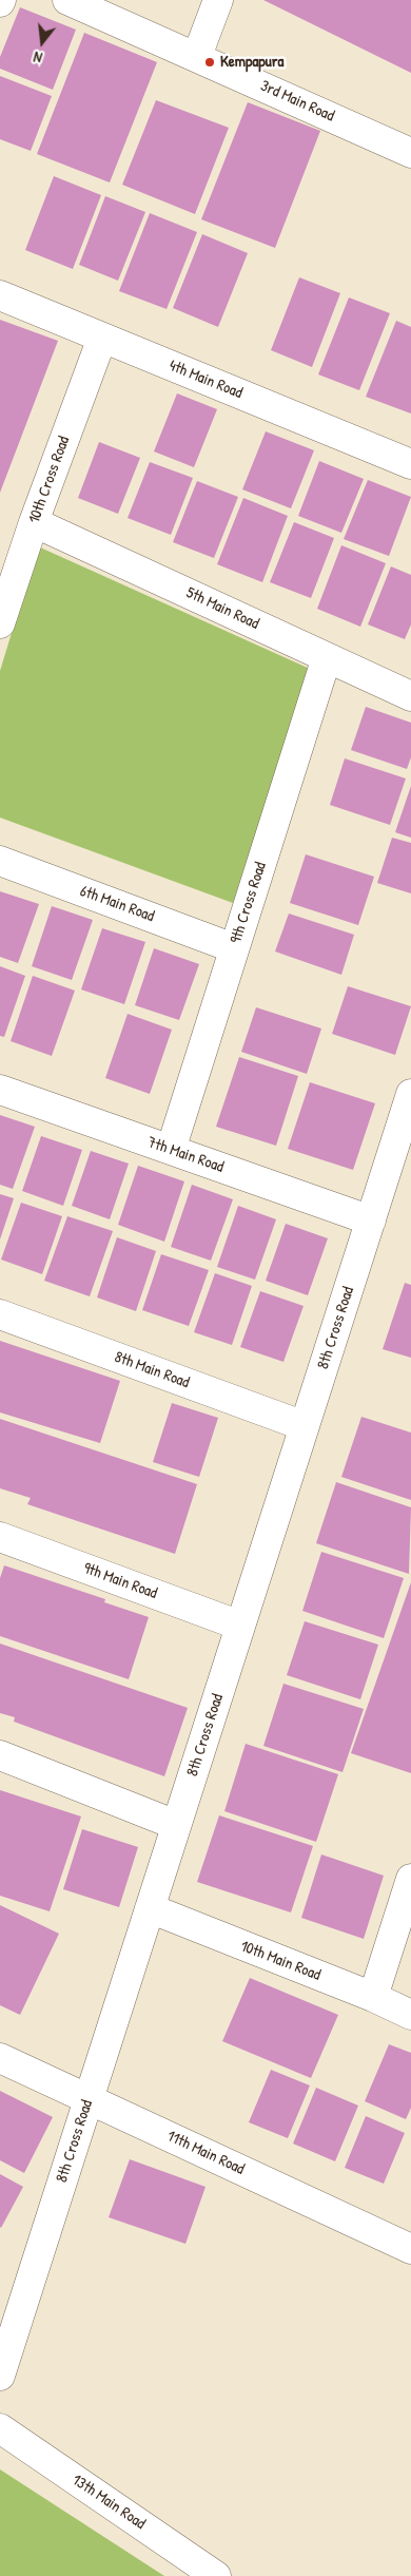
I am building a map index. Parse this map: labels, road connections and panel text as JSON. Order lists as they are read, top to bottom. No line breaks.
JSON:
{"streets":{"street":["3rd Main Road","4th Main Road","10th Cross Road","5th Main Road","9th Cross Road","6th Main Road","7th Main Road","8th Cross Road","8th Main Road","9th Main Road","10th Main Road","11th Main Road","13th Main Road"]},"crossings":[["4th Main Road","10th Cross Road"],["10th Cross Road","5th Main Road"],["5th Main Road","9th Cross Road"],["9th Cross Road","6th Main Road"],["9th Cross Road","7th Main Road"],["7th Main Road","8th Cross Road"],["8th Cross Road","8th Main Road"],["8th Cross Road","9th Main Road"],["8th Cross Road","10th Main Road"],["8th Cross Road","11th Main Road"]],"places":["Kempapura"],"north":"bottom"}
